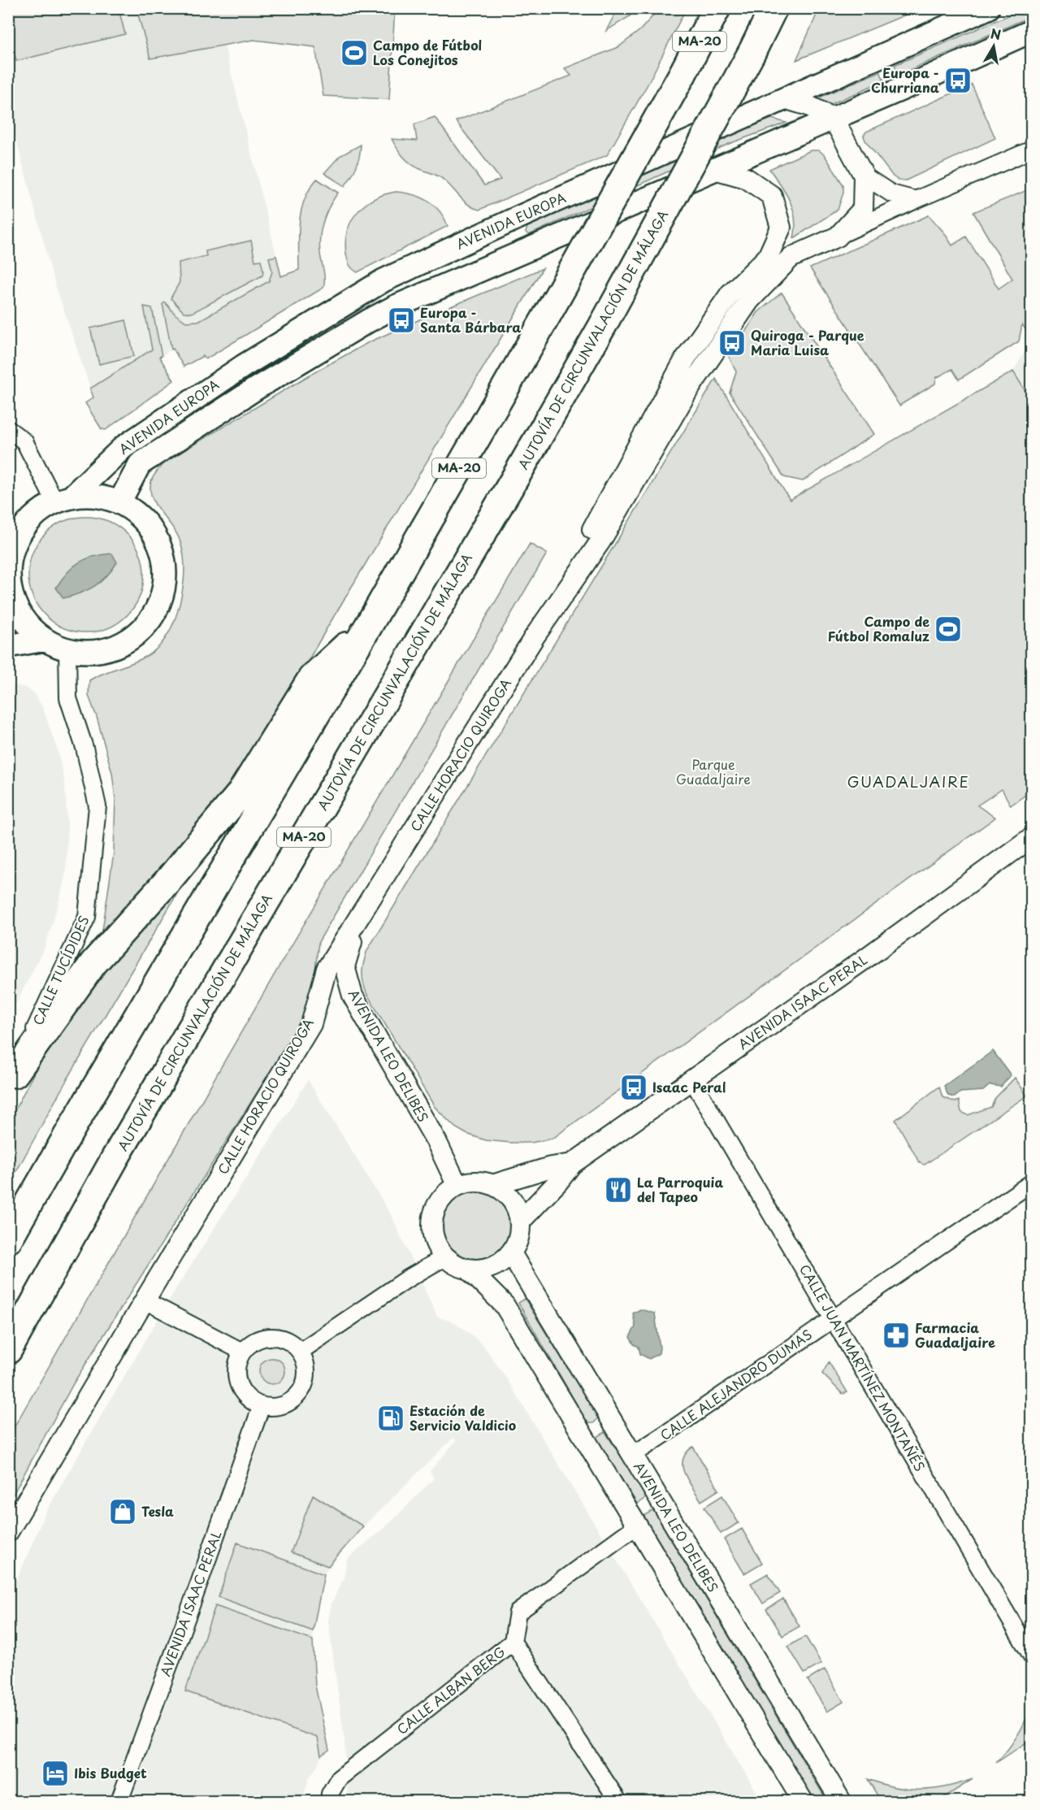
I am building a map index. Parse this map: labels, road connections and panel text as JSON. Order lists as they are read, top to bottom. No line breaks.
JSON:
{"streets":{"highway":["MA-20","AUTOVÍA DE CIRCUNVALACIÓN DE MÁLAGA"],"main road":["AVENIDA EUROPA"],"street":["CALLE HORACIO QUIROGA","CALLE TUCÍDIDES","AVENIDA ISAAC PERAL","AVENIDA LEO DELIBES","CALLE JUAN MARTÍNEZ MONTAÑÉS","CALLE ALEJANDRO DUMAS","CALLE ALBAN BERG"]},"crossings":[["AVENIDA EUROPA","CALLE HORACIO QUIROGA"],["AVENIDA EUROPA","CALLE TUCÍDIDES"],["CALLE HORACIO QUIROGA","AVENIDA LEO DELIBES"],["AVENIDA ISAAC PERAL","AVENIDA LEO DELIBES"],["AVENIDA ISAAC PERAL","CALLE JUAN MARTÍNEZ MONTAÑÉS"],["AVENIDA LEO DELIBES","CALLE ALEJANDRO DUMAS"],["CALLE JUAN MARTÍNEZ MONTAÑÉS","CALLE ALEJANDRO DUMAS"]],"districts":["GUADALJAIRE"],"parks":["Parque Guadaljaire"],"places":{"sports":["Campo de Fútbol Los Conejitos","Campo de Fútbol Romaluz"],"bus stop":["Europa - Churriana","Europa - Santa Bárbara","Quiroga - Parque Maria Luisa","Isaac Peral"],"restaurant":["La Parroquia del Tapeo"],"pharmacy":["Farmacia Guadaljaire"],"fuel station":["Estación de Servicio Valdicio"],"shop":["Tesla"],"hotel":["Ibis Budget"]},"north":"top"}
